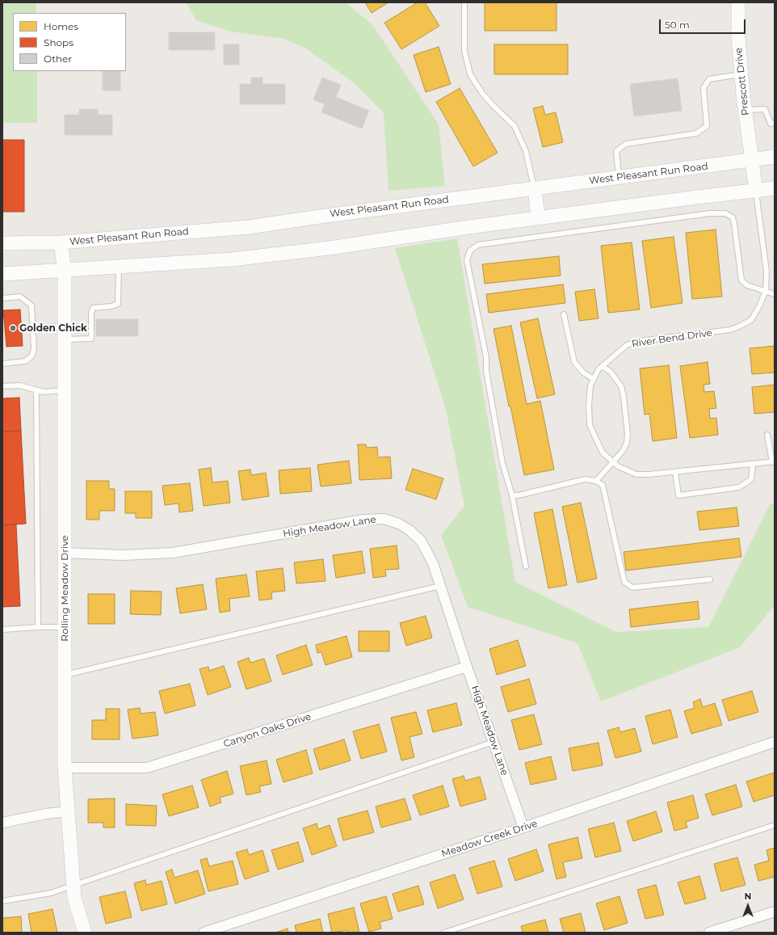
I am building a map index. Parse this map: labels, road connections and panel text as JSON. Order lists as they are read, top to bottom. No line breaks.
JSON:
{"streets":{"main road":["Prescott Drive","West Pleasant Run Road","Rolling Meadow Drive"],"street":["High Meadow Lane","Canyon Oaks Drive","Meadow Creek Drive"],"lane":["River Bend Drive"]},"crossings":[["Prescott Drive","West Pleasant Run Road"],["Prescott Drive","River Bend Drive"],["West Pleasant Run Road","Rolling Meadow Drive"],["High Meadow Lane","Rolling Meadow Drive"],["High Meadow Lane","Canyon Oaks Drive"],["High Meadow Lane","Meadow Creek Drive"],["Rolling Meadow Drive","Canyon Oaks Drive"]],"places":["Golden Chick"],"legend":["Homes","Shops","Other"],"scale_bar":"50 m","north":"top"}
